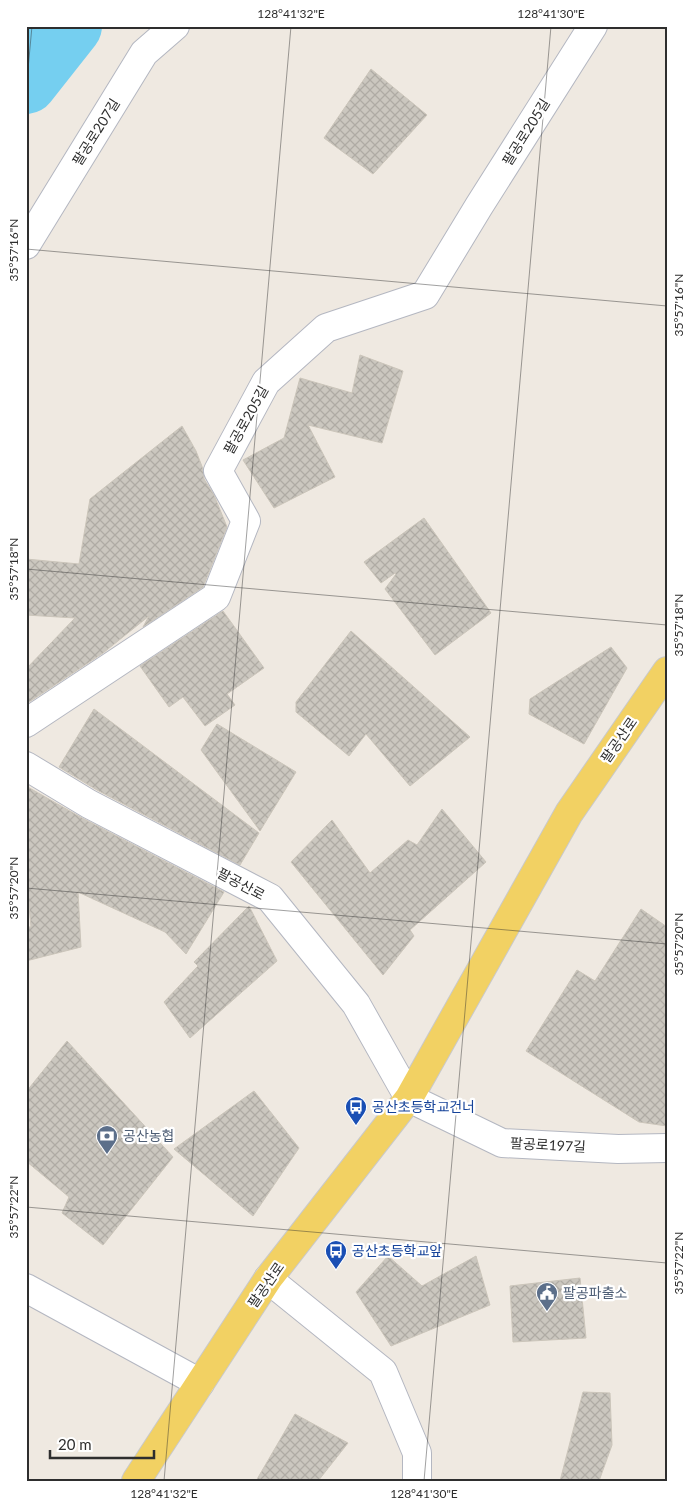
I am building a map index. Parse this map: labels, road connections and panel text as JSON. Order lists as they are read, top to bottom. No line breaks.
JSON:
{"streets":{"main road":["팔공산로"],"street":["팔공로207길","팔공로205길","팔공로197길"]},"crossings":[["팔공산로","팔공로197길"]],"places":{"bus stop":["공산초등학교건너","공산초등학교앞"],"bank":["공산농협"],"public building":["팔공파출소"]},"scale_bar":"20 m","coordinates":["128°41'32\"E","128°41'30\"E","35°57'16\"N","35°57'18\"N","35°57'20\"N","35°57'22\"N"]}
